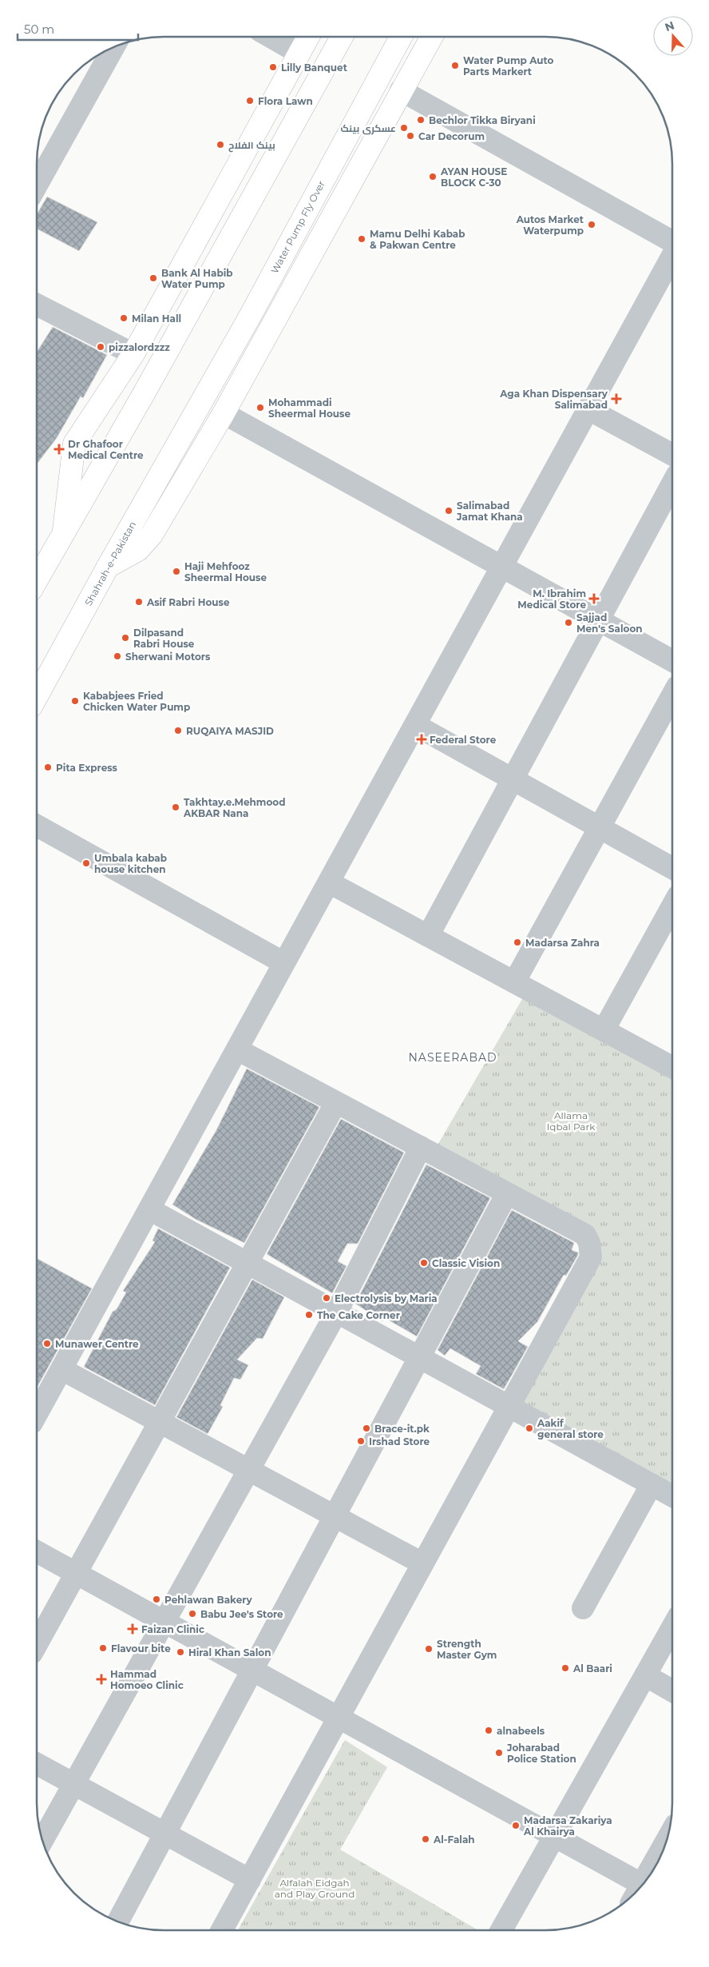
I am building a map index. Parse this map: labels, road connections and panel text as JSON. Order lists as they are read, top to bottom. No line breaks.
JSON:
{"streets":{"main road":["Water Pump Fly Over","Shahrah-e-Pakistan"]},"crossings":[["Water Pump Fly Over","Shahrah-e-Pakistan"]],"districts":["NASEERABAD"],"parks":["Allama Iqbal Park","Alfalah Eidgah and Play Ground"],"places":{"other":["Water Pump Auto Parts Markert","Lilly Banquet","Flora Lawn","Bechlor Tikka Biryani","عسکری بینک","Car Decorum","بینک الفلاح","AYAN HOUSE BLOCK C-30","Autos Market Waterpump","Mamu Delhi Kabab & Pakwan Centre","Bank Al Habib Water Pump","Milan Hall","pizzalordzzz","Mohammadi Sheermal House","Salimabad Jamat Khana","Haji Mehfooz Sheermal House","Asif Rabri House","Sajjad Men's Saloon","Dilpasand Rabri House","Sherwani Motors","Kababjees Fried Chicken Water Pump","RUQAIYA MASJID","Pita Express","Takhtay.e.Mehmood AKBAR Nana","Umbala kabab house kitchen","Madarsa Zahra","Classic Vision","Electrolysis by Maria","The Cake Corner","Munawer Centre","Brace-it.pk","Aakif general store","Irshad Store","Pehlawan Bakery","Babu Jee's Store","Flavour bite","Strength Master Gym","Hiral Khan Salon","Al Baari","alnabeels","Joharabad Police Station","Madarsa Zakariya Al Khairya","Al-Falah"],"health":["Aga Khan Dispensary Salimabad","Dr Ghafoor Medical Centre","M. Ibrahim Medical Store","Federal Store","Faizan Clinic","Hammad Homoeo Clinic"]},"scale_bar":"50 m","north":"top"}
